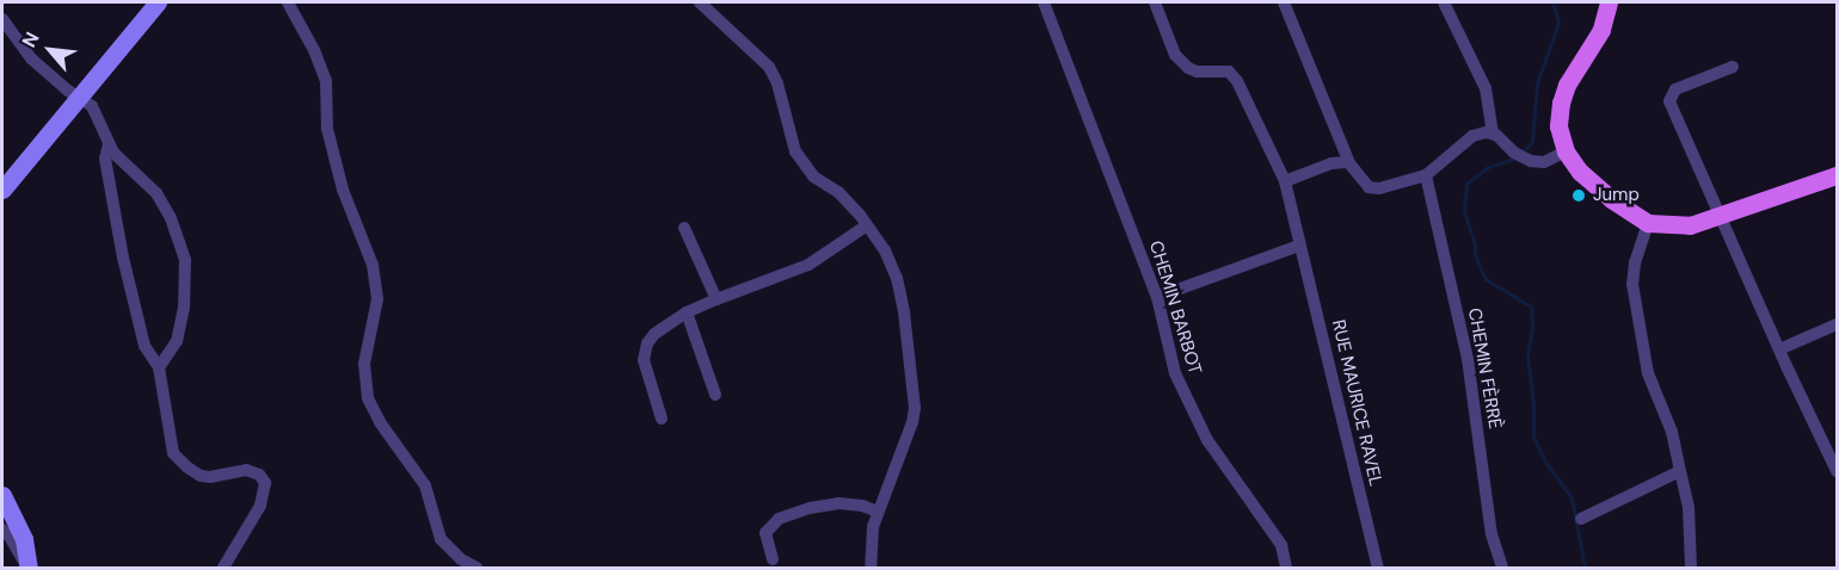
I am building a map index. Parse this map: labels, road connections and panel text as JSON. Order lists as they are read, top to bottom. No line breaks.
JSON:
{"streets":{"street":["CHEMIN BARBOT","CHEMIN FÈRRÈ","RUE MAURICE RAVEL"]},"places":["Jump"],"north":"top left"}
